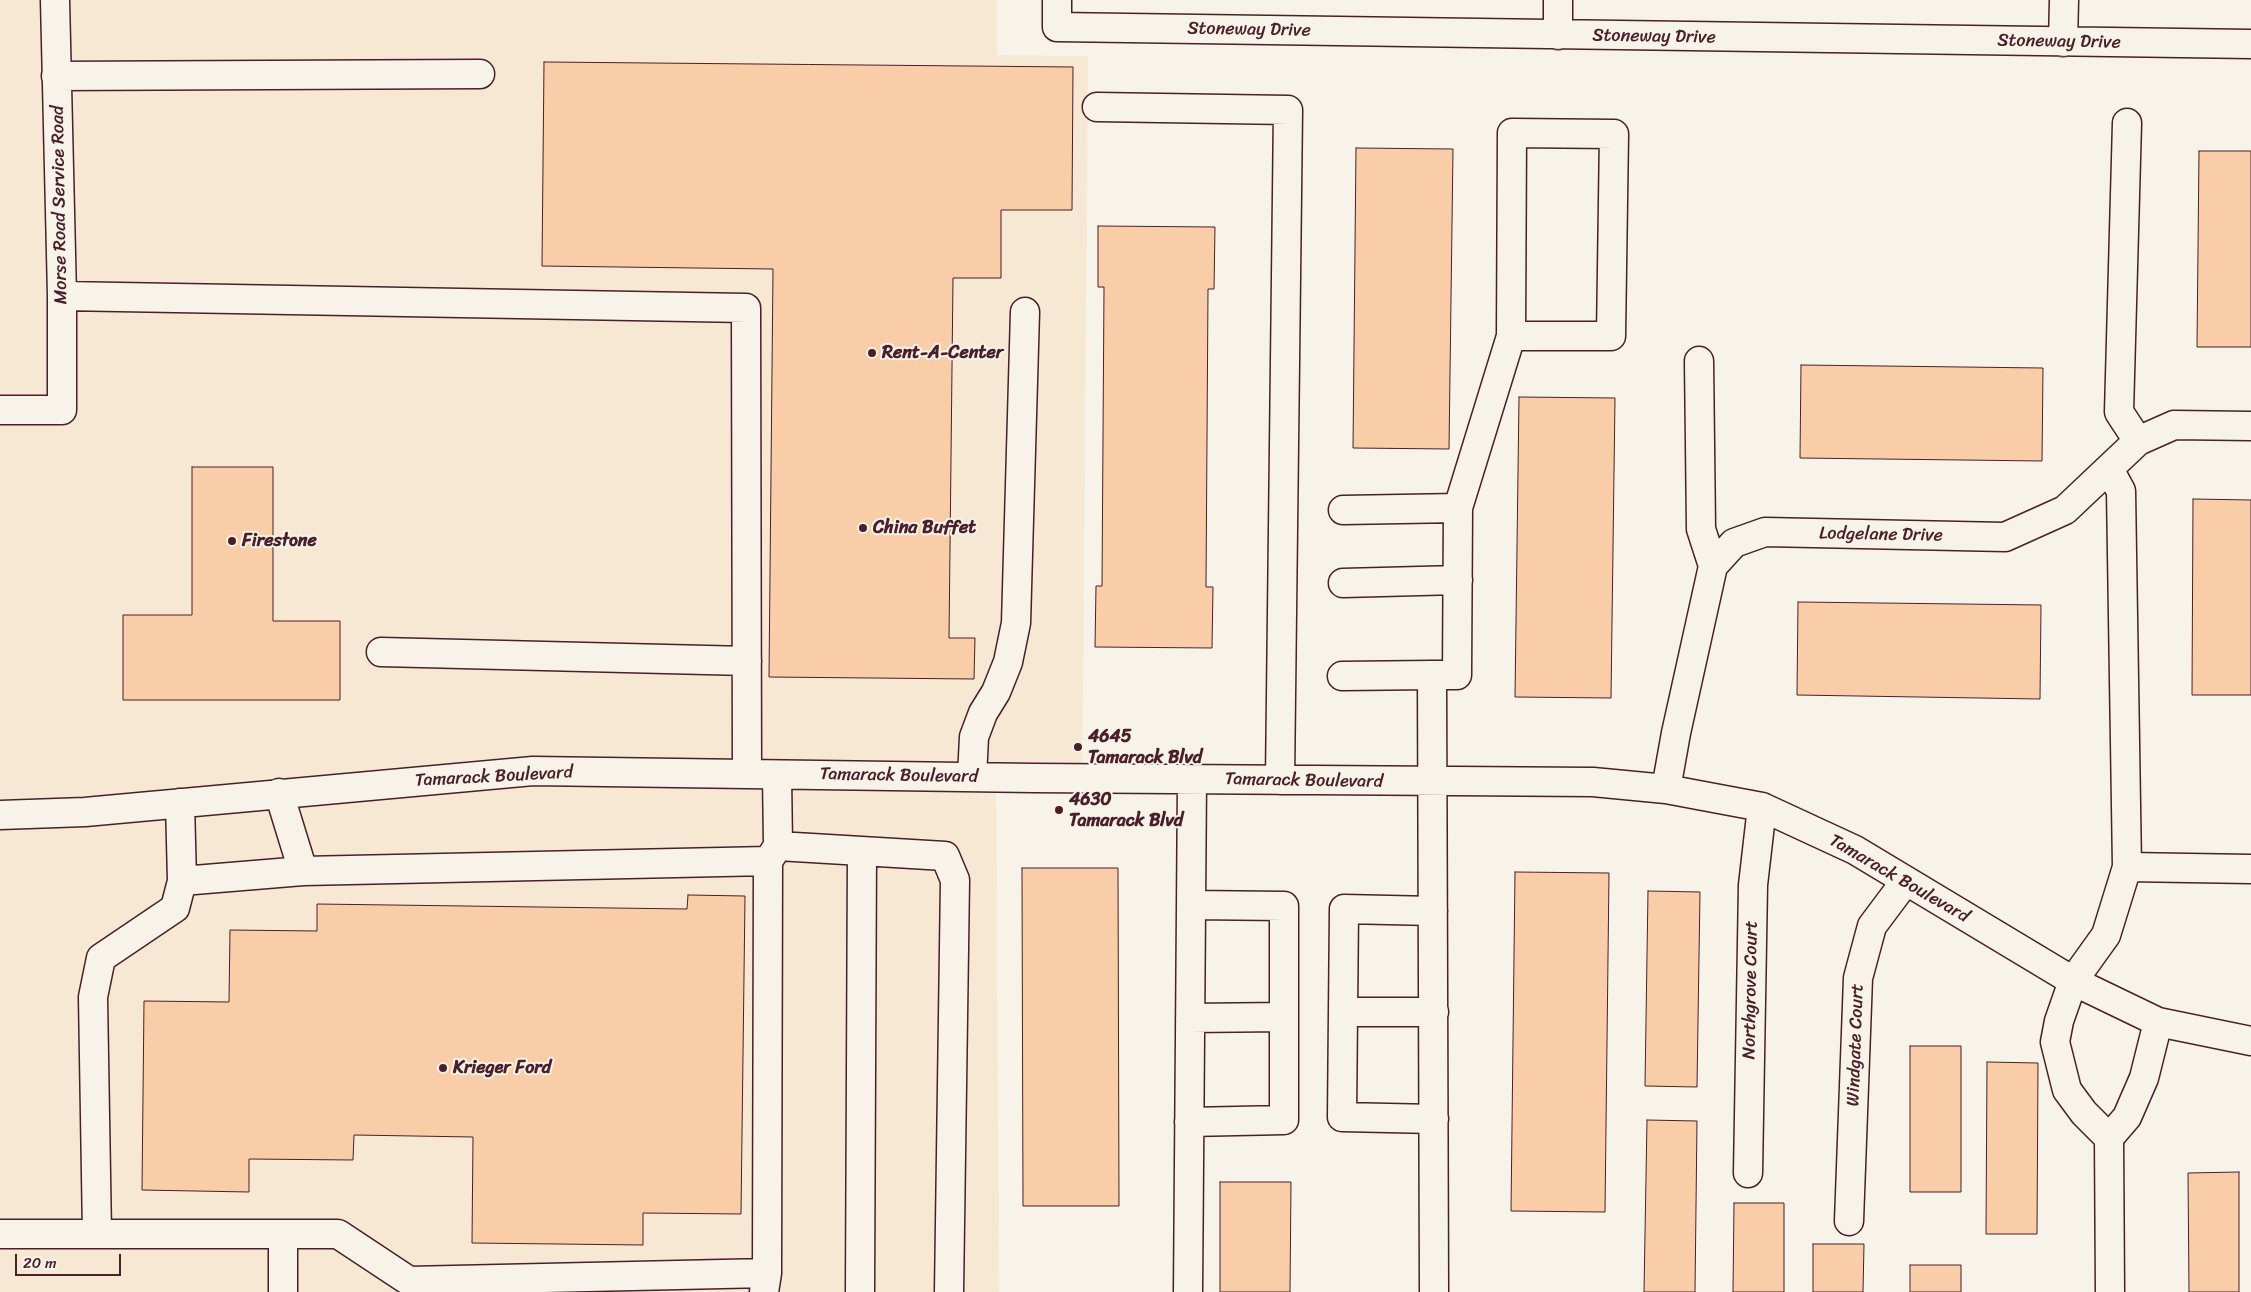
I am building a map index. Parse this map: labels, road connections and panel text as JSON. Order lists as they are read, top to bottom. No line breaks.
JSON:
{"streets":{"street":["Stoneway Drive","Morse Road Service Road","Lodgelane Drive","Tamarack Boulevard","Northgrove Court","Windgate Court"]},"crossings":[["Lodgelane Drive","Tamarack Boulevard"],["Tamarack Boulevard","Northgrove Court"],["Tamarack Boulevard","Windgate Court"]],"places":["Rent-A-Center","China Buffet","Firestone","4645 Tamarack Blvd","4630 Tamarack Blvd","Krieger Ford"],"scale_bar":"20 m"}
